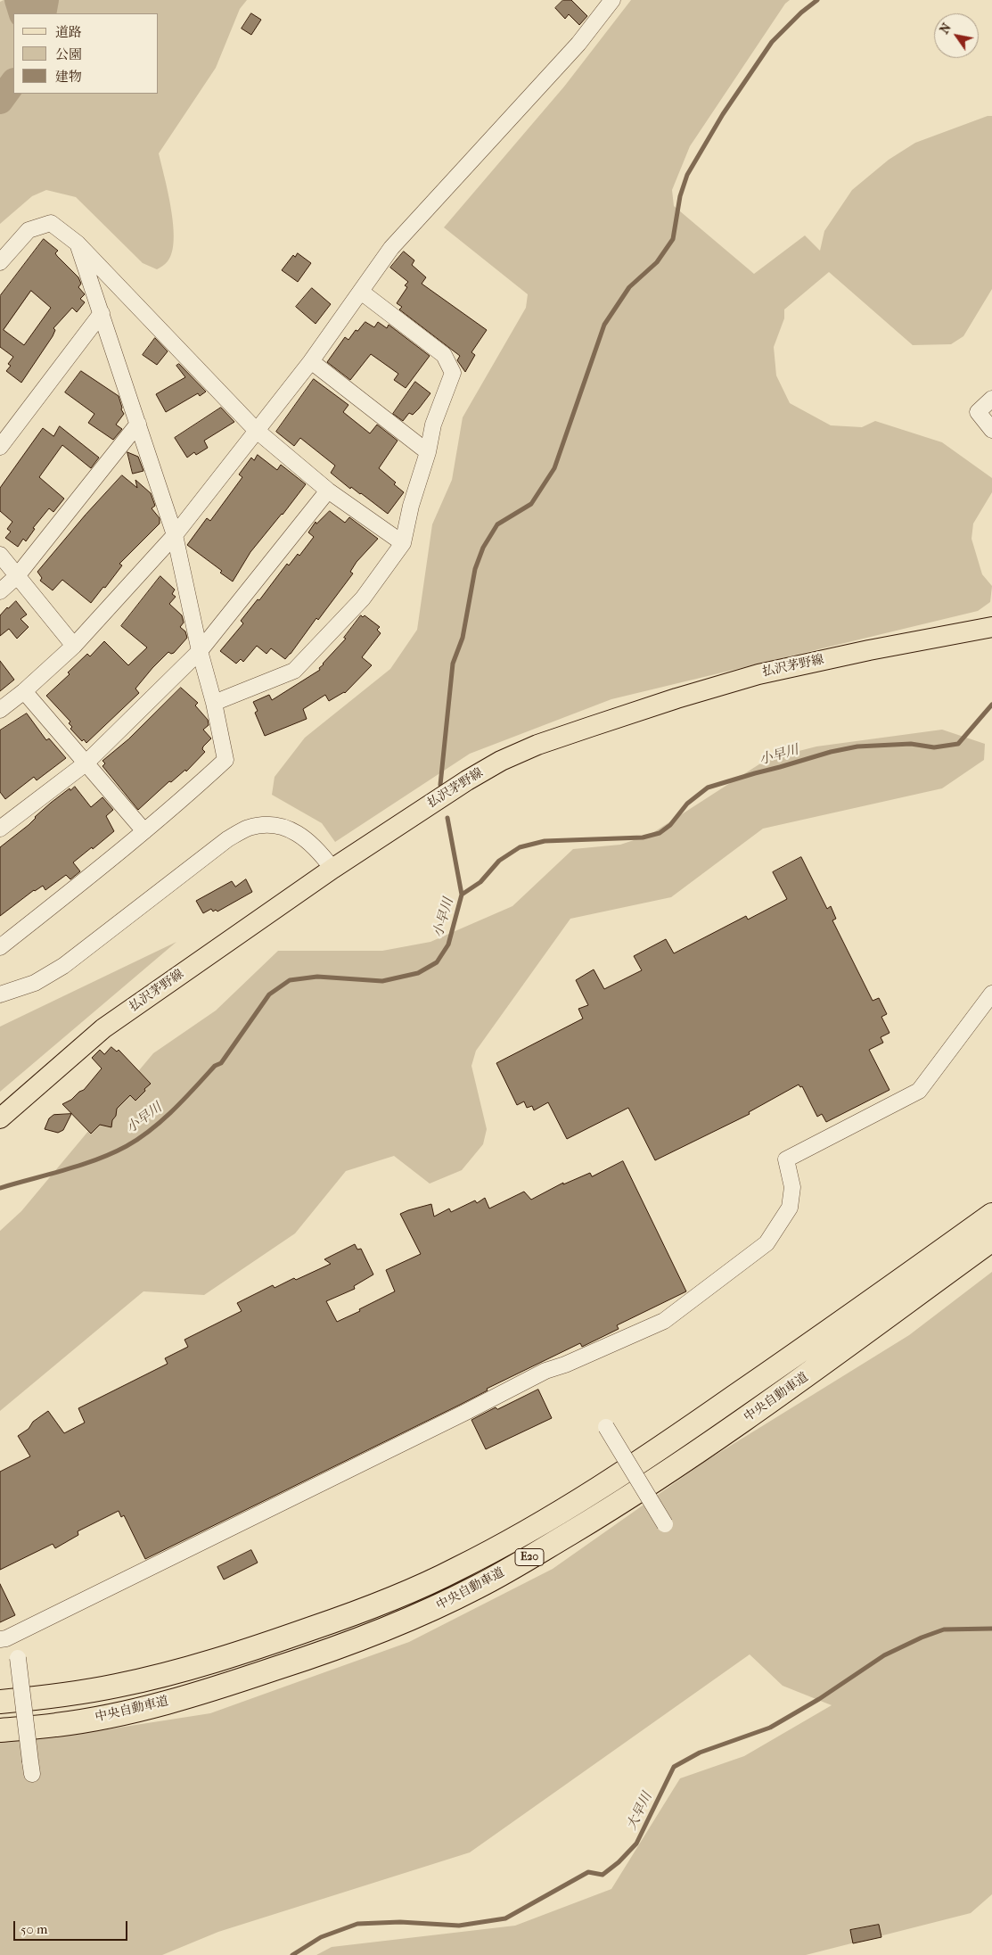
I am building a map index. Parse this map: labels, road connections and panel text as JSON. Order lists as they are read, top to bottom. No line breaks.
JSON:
{"streets":{"highway":["中央自動車道","E20"],"main road":["払沢茅野線"]},"water":["小早川","大早川"],"legend":["道路","公園","建物"],"scale_bar":"50 m","north":"top left"}
